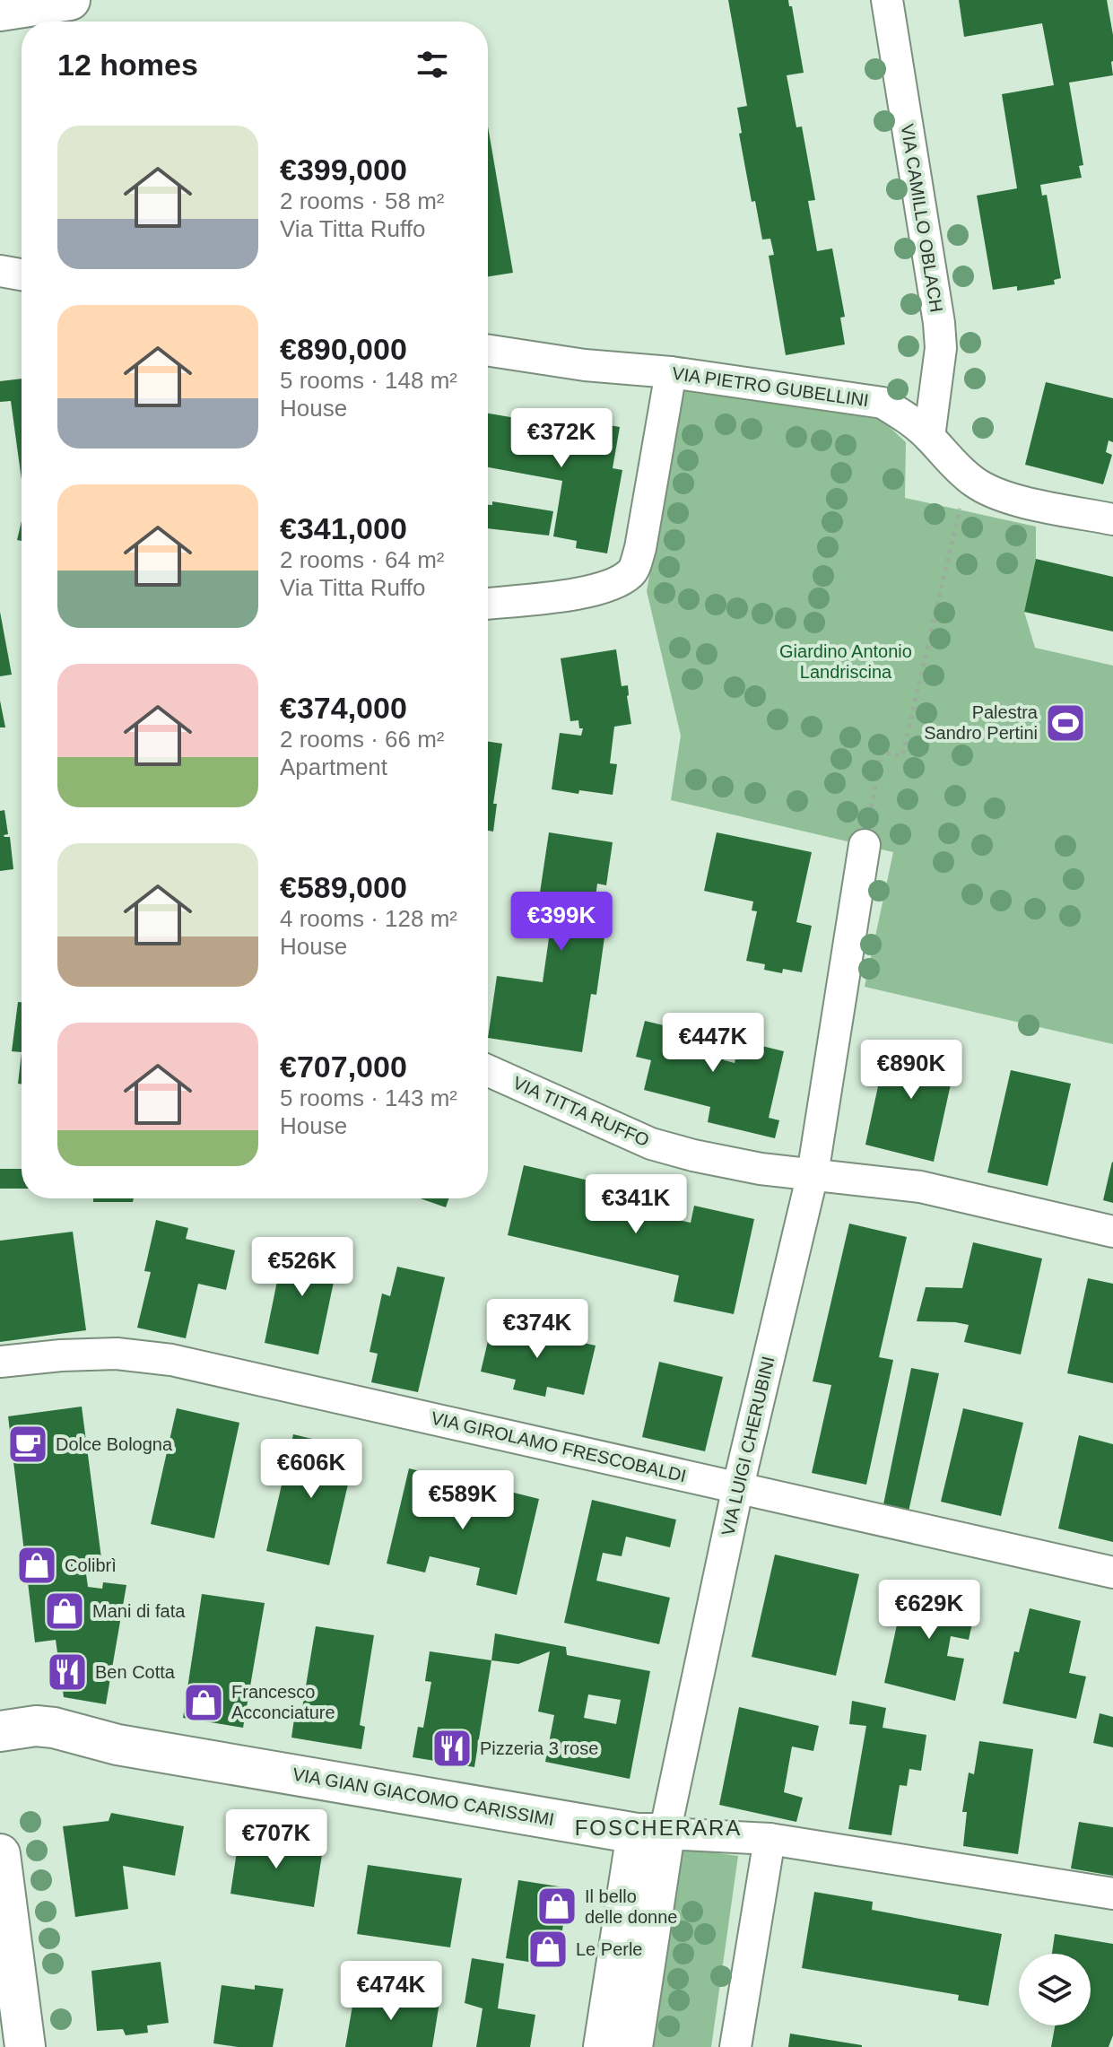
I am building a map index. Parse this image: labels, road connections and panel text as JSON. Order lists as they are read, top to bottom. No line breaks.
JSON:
{"streets":{"street":["VIA CAMILLO OBLACH","VIA PIETRO GUBELLINI","VIA TITTA RUFFO","VIA LUIGI CHERUBINI","VIA GIROLAMO FRESCOBALDI","VIA GIAN GIACOMO CARISSIMI"]},"crossings":[["VIA CAMILLO OBLACH","VIA PIETRO GUBELLINI"],["VIA TITTA RUFFO","VIA LUIGI CHERUBINI"],["VIA LUIGI CHERUBINI","VIA GIROLAMO FRESCOBALDI"],["VIA LUIGI CHERUBINI","VIA GIAN GIACOMO CARISSIMI"]],"districts":["FOSCHERARA"],"parks":["Giardino Antonio Landriscina"],"places":{"sports":["Palestra Sandro Pertini"],"cafe":["Dolce Bologna"],"shop":["Colibrì","Mani di fata","Francesco Acconciature","Il bello delle donne","Le Perle"],"restaurant":["Ben Cotta","Pizzeria 3 rose"]},"page":{"heading":"12 homes","list":[{"name":"€399,000","note":"2 rooms · 58 m² · Via Titta Ruffo"},{"name":"€890,000","note":"5 rooms · 148 m² · House"},{"name":"€341,000","note":"2 rooms · 64 m² · Via Titta Ruffo"},{"name":"€374,000","note":"2 rooms · 66 m² · Apartment"},{"name":"€589,000","note":"4 rooms · 128 m² · House"},{"name":"€707,000","note":"5 rooms · 143 m² · House"}],"price":["€372K","€399K","€447K","€890K","€341K","€526K","€374K","€606K","€589K","€629K","€707K","€474K"]}}
